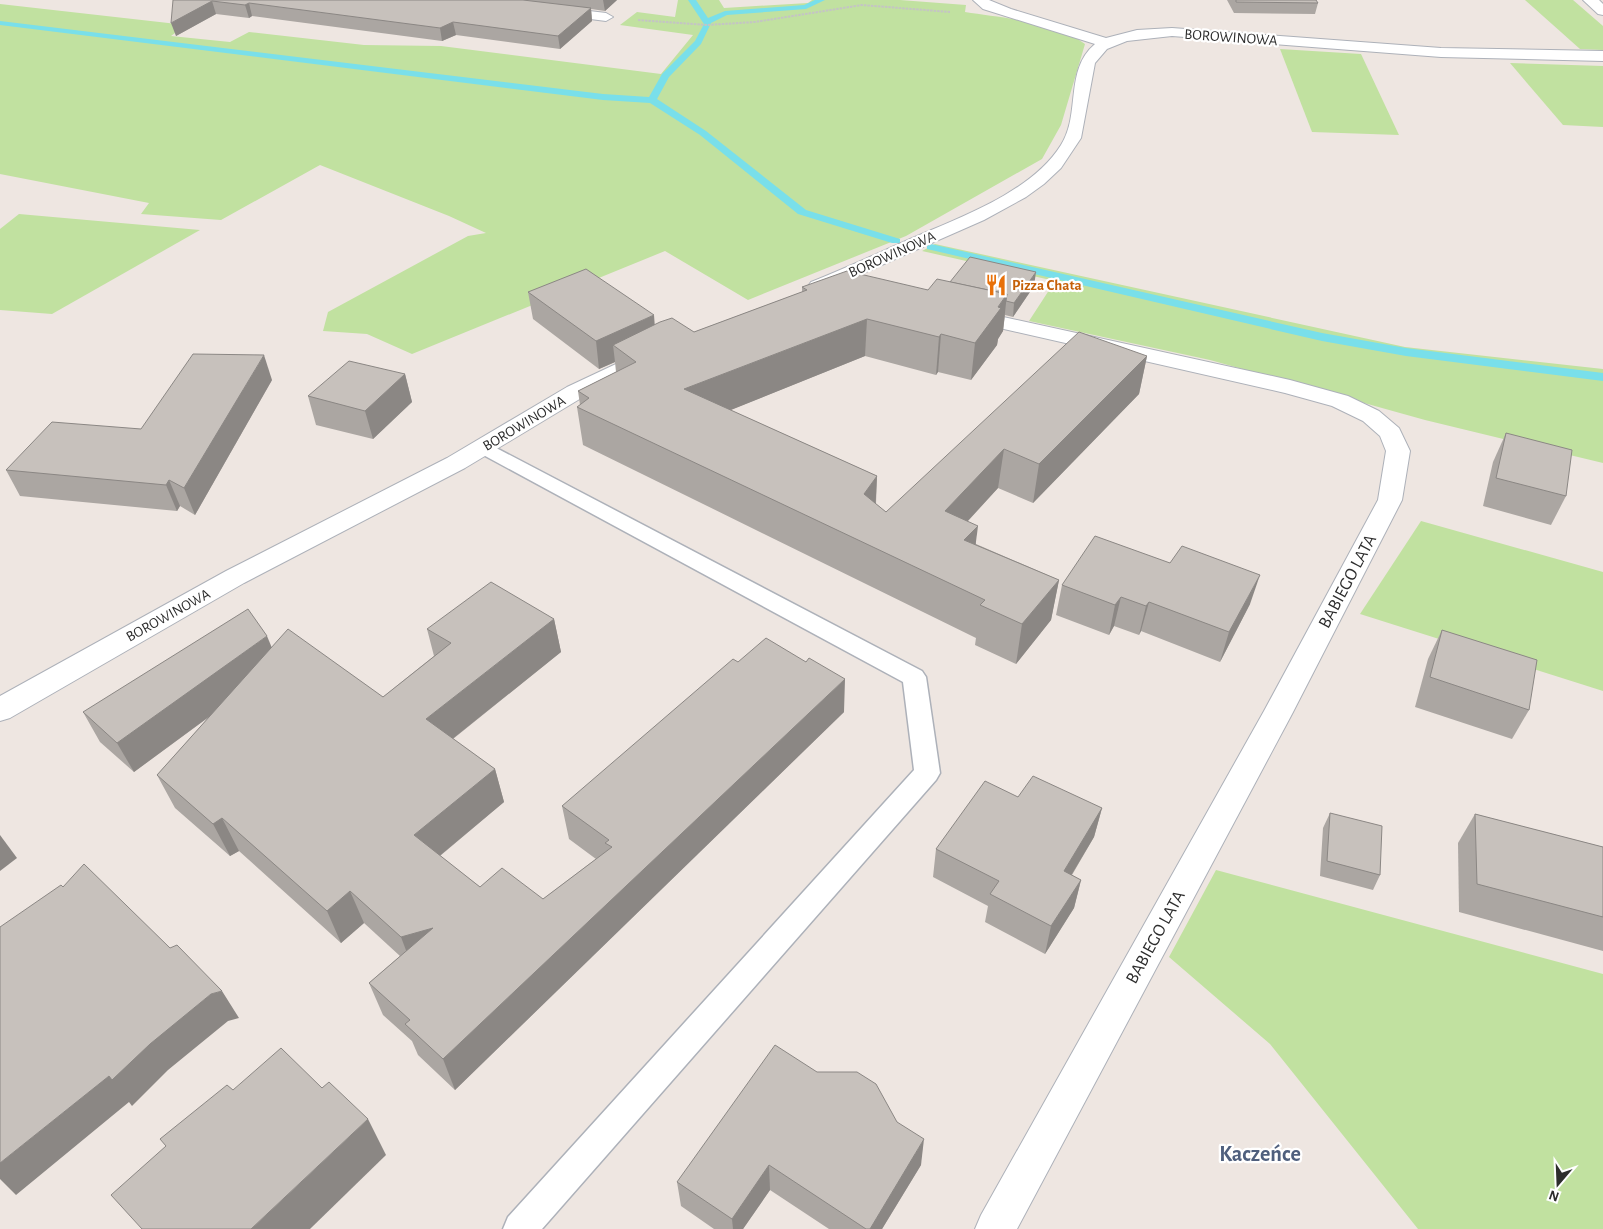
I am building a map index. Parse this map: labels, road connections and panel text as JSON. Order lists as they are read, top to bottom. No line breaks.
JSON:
{"streets":{"street":["BOROWINOWA","BABIEGO LATA"]},"districts":["Kaczeńce"],"places":{"restaurant":["Pizza Chata"]},"north":"bottom"}
